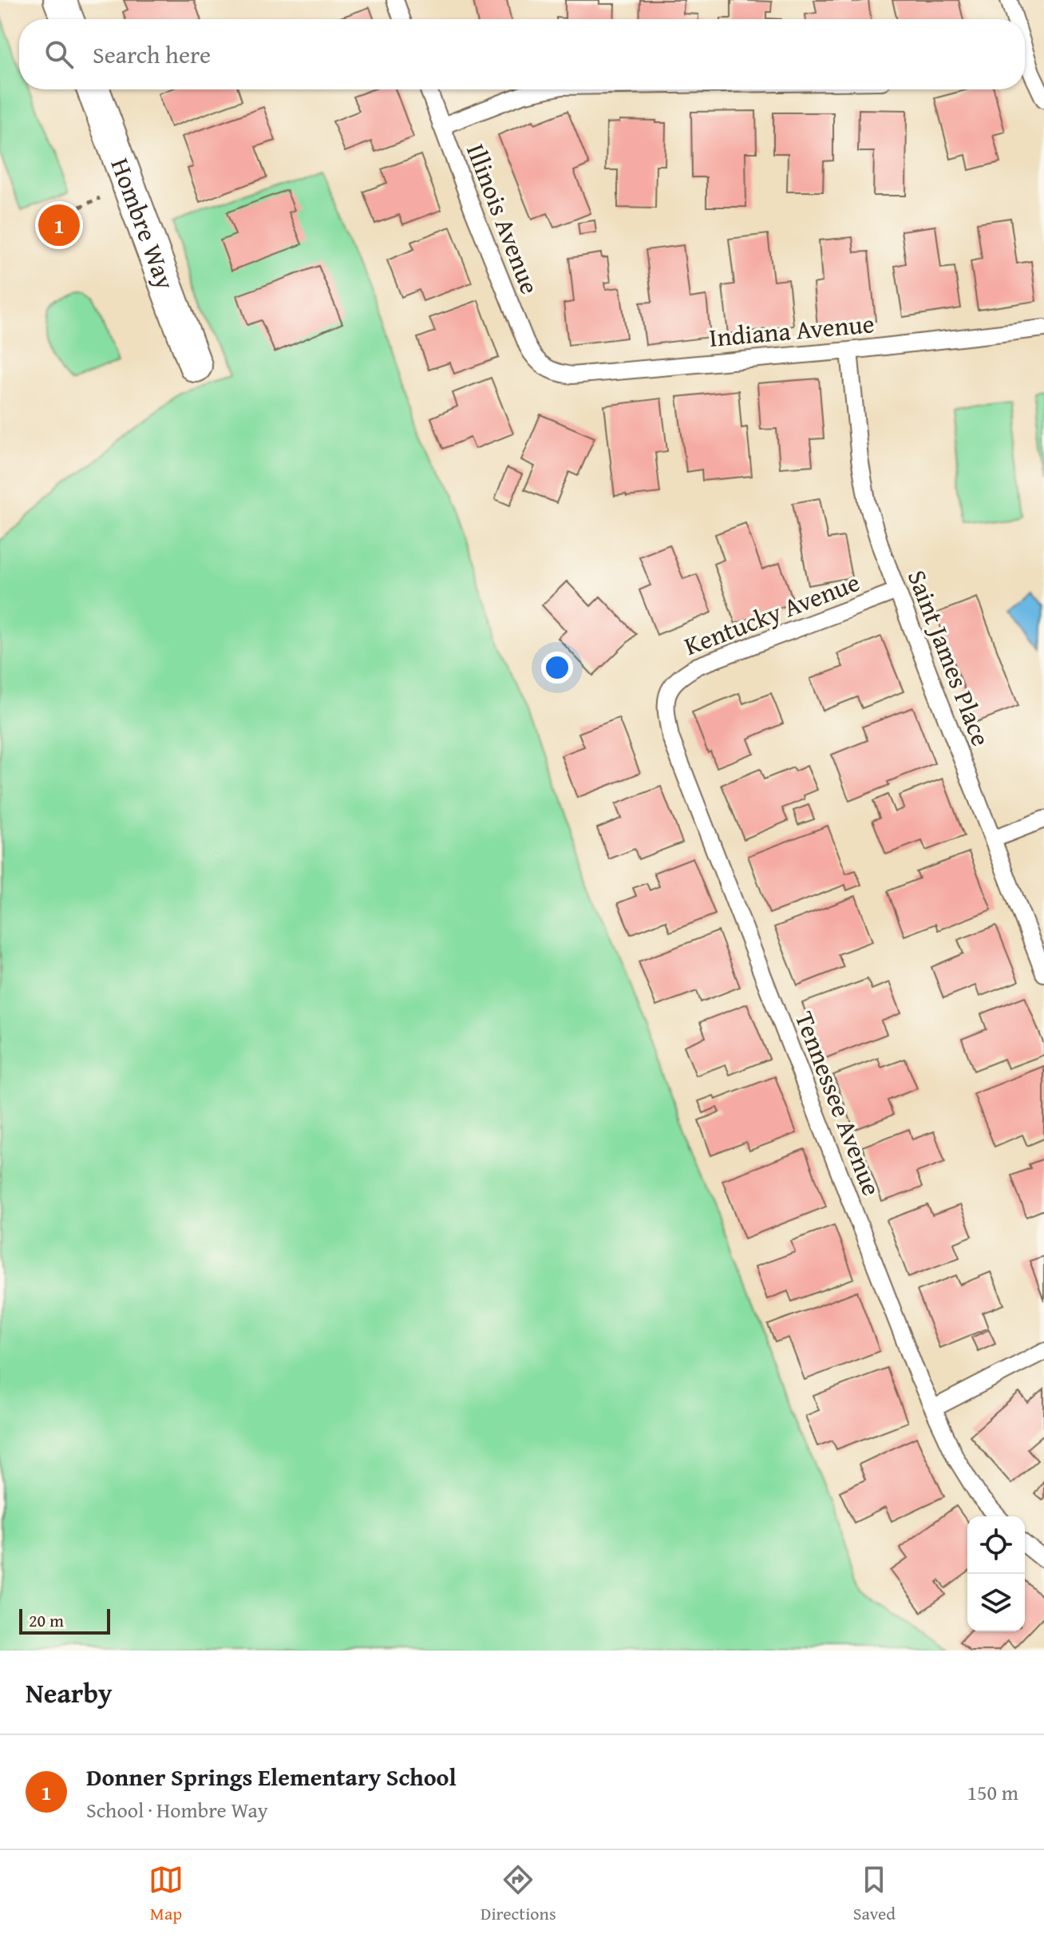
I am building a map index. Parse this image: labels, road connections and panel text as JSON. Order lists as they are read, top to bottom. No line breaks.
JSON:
{"streets":{"street":["Hombre Way"],"lane":["Illinois Avenue","Indiana Avenue","Kentucky Avenue","Saint James Place","Tennessee Avenue"]},"crossings":[["Illinois Avenue","Indiana Avenue"],["Indiana Avenue","Saint James Place"],["Kentucky Avenue","Saint James Place"],["Kentucky Avenue","Tennessee Avenue"]],"scale_bar":"20 m","page":{"search":"Search here","pins":"1","scale":"20 m","heading":"Nearby","list":[{"mark":"1","name":"Donner Springs Elementary School","note":"School · Hombre Way","value":"150 m"}],"nav":["Map","Directions","Saved"]}}
